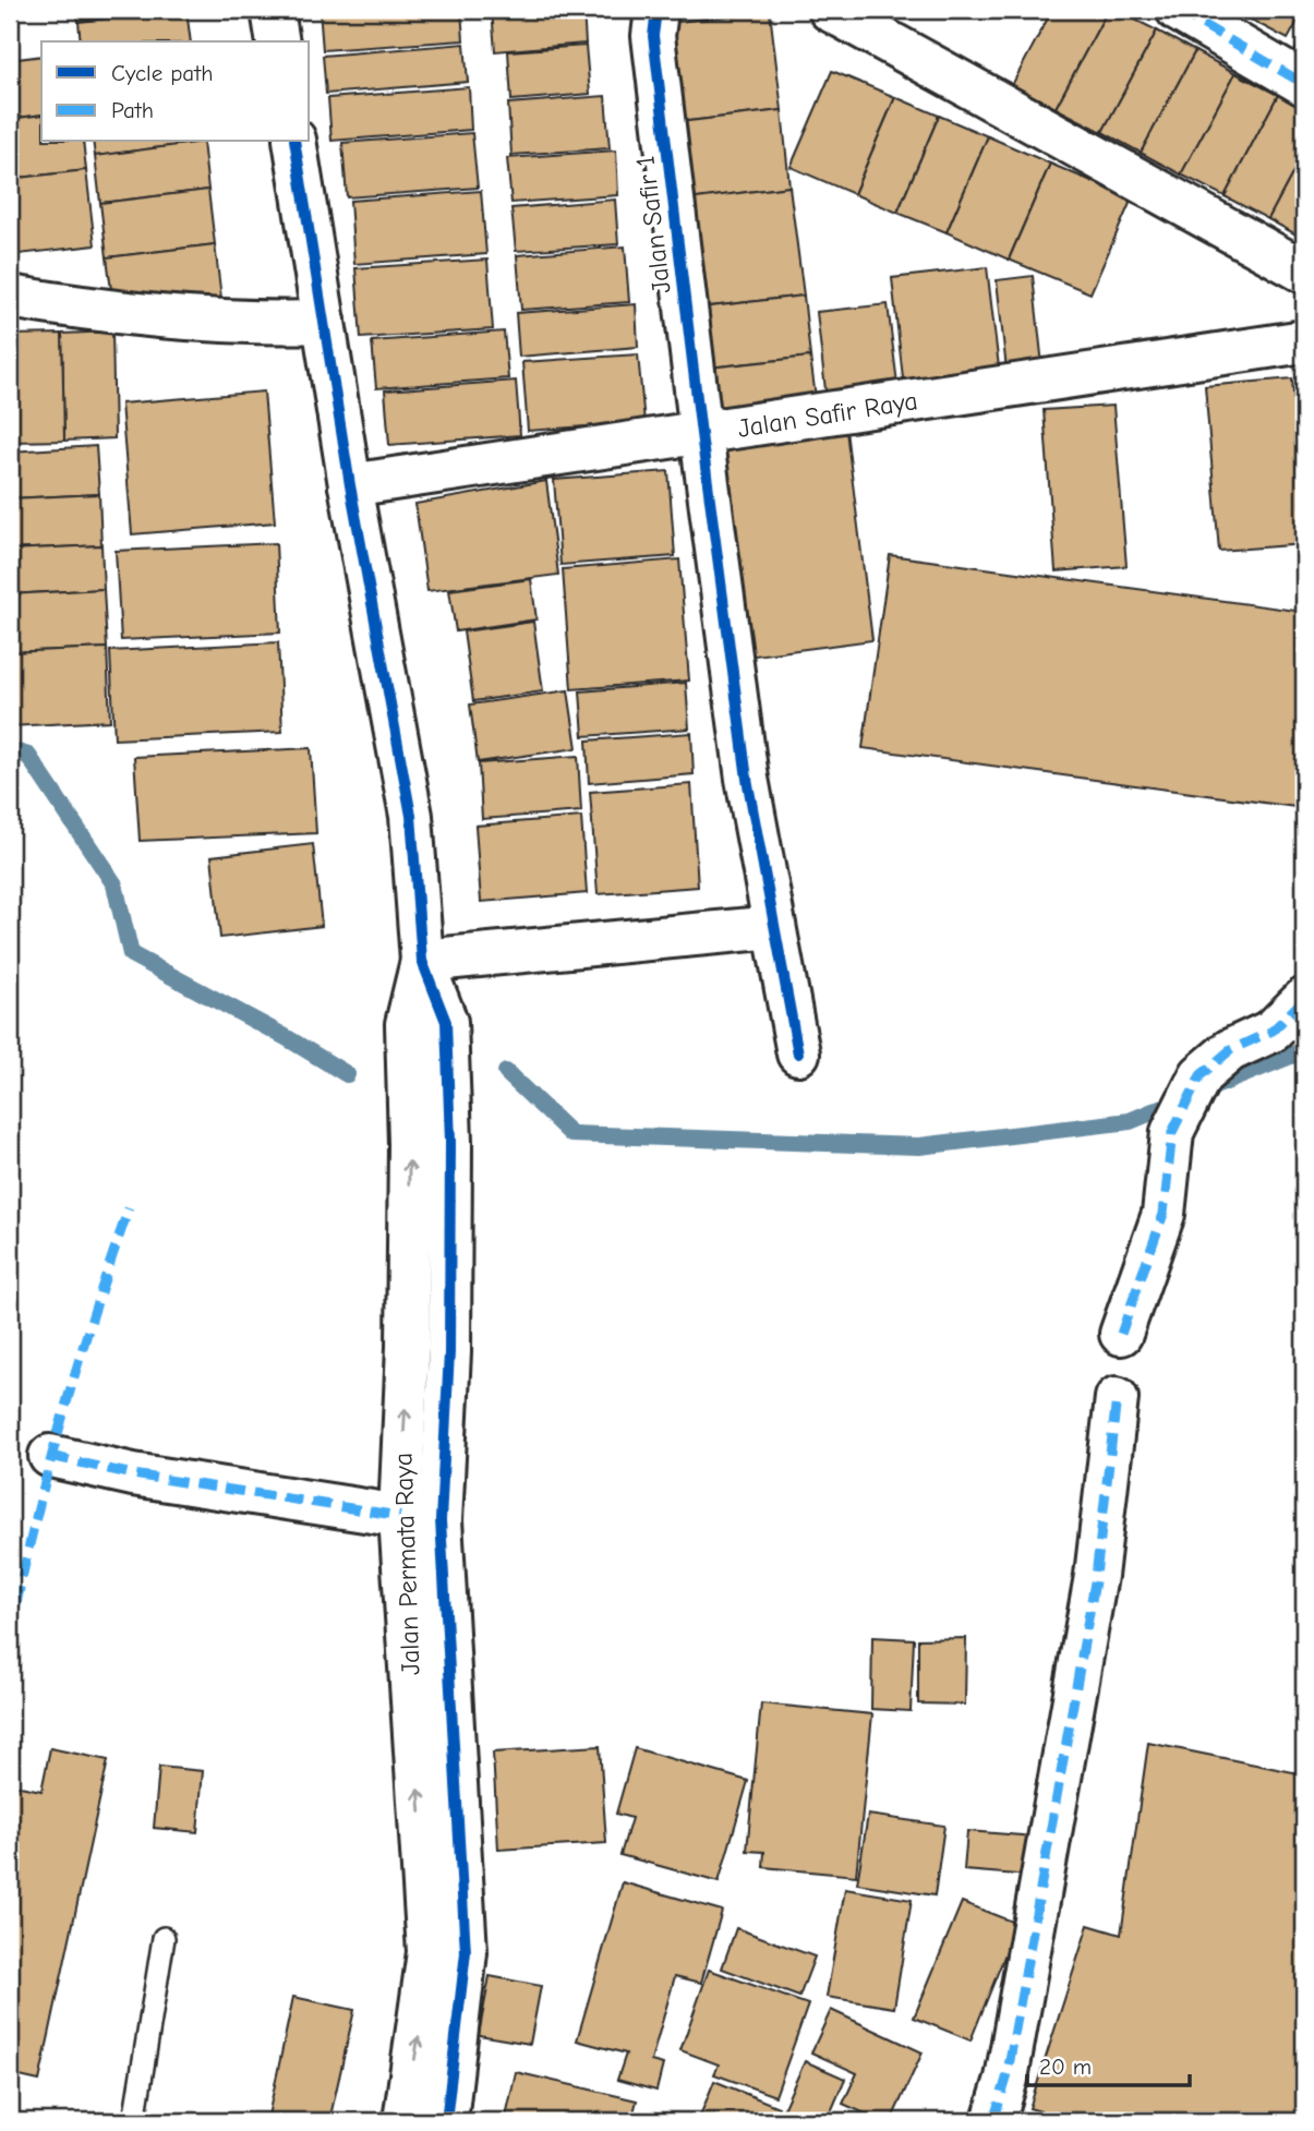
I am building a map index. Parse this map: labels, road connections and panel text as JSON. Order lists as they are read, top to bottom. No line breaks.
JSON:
{"streets":{"street":["Jalan Safir 1","Jalan Safir Raya","Jalan Permata Raya"]},"crossings":[["Jalan Safir 1","Jalan Safir Raya"]],"legend":["Cycle path","Path"],"scale_bar":"20 m"}
